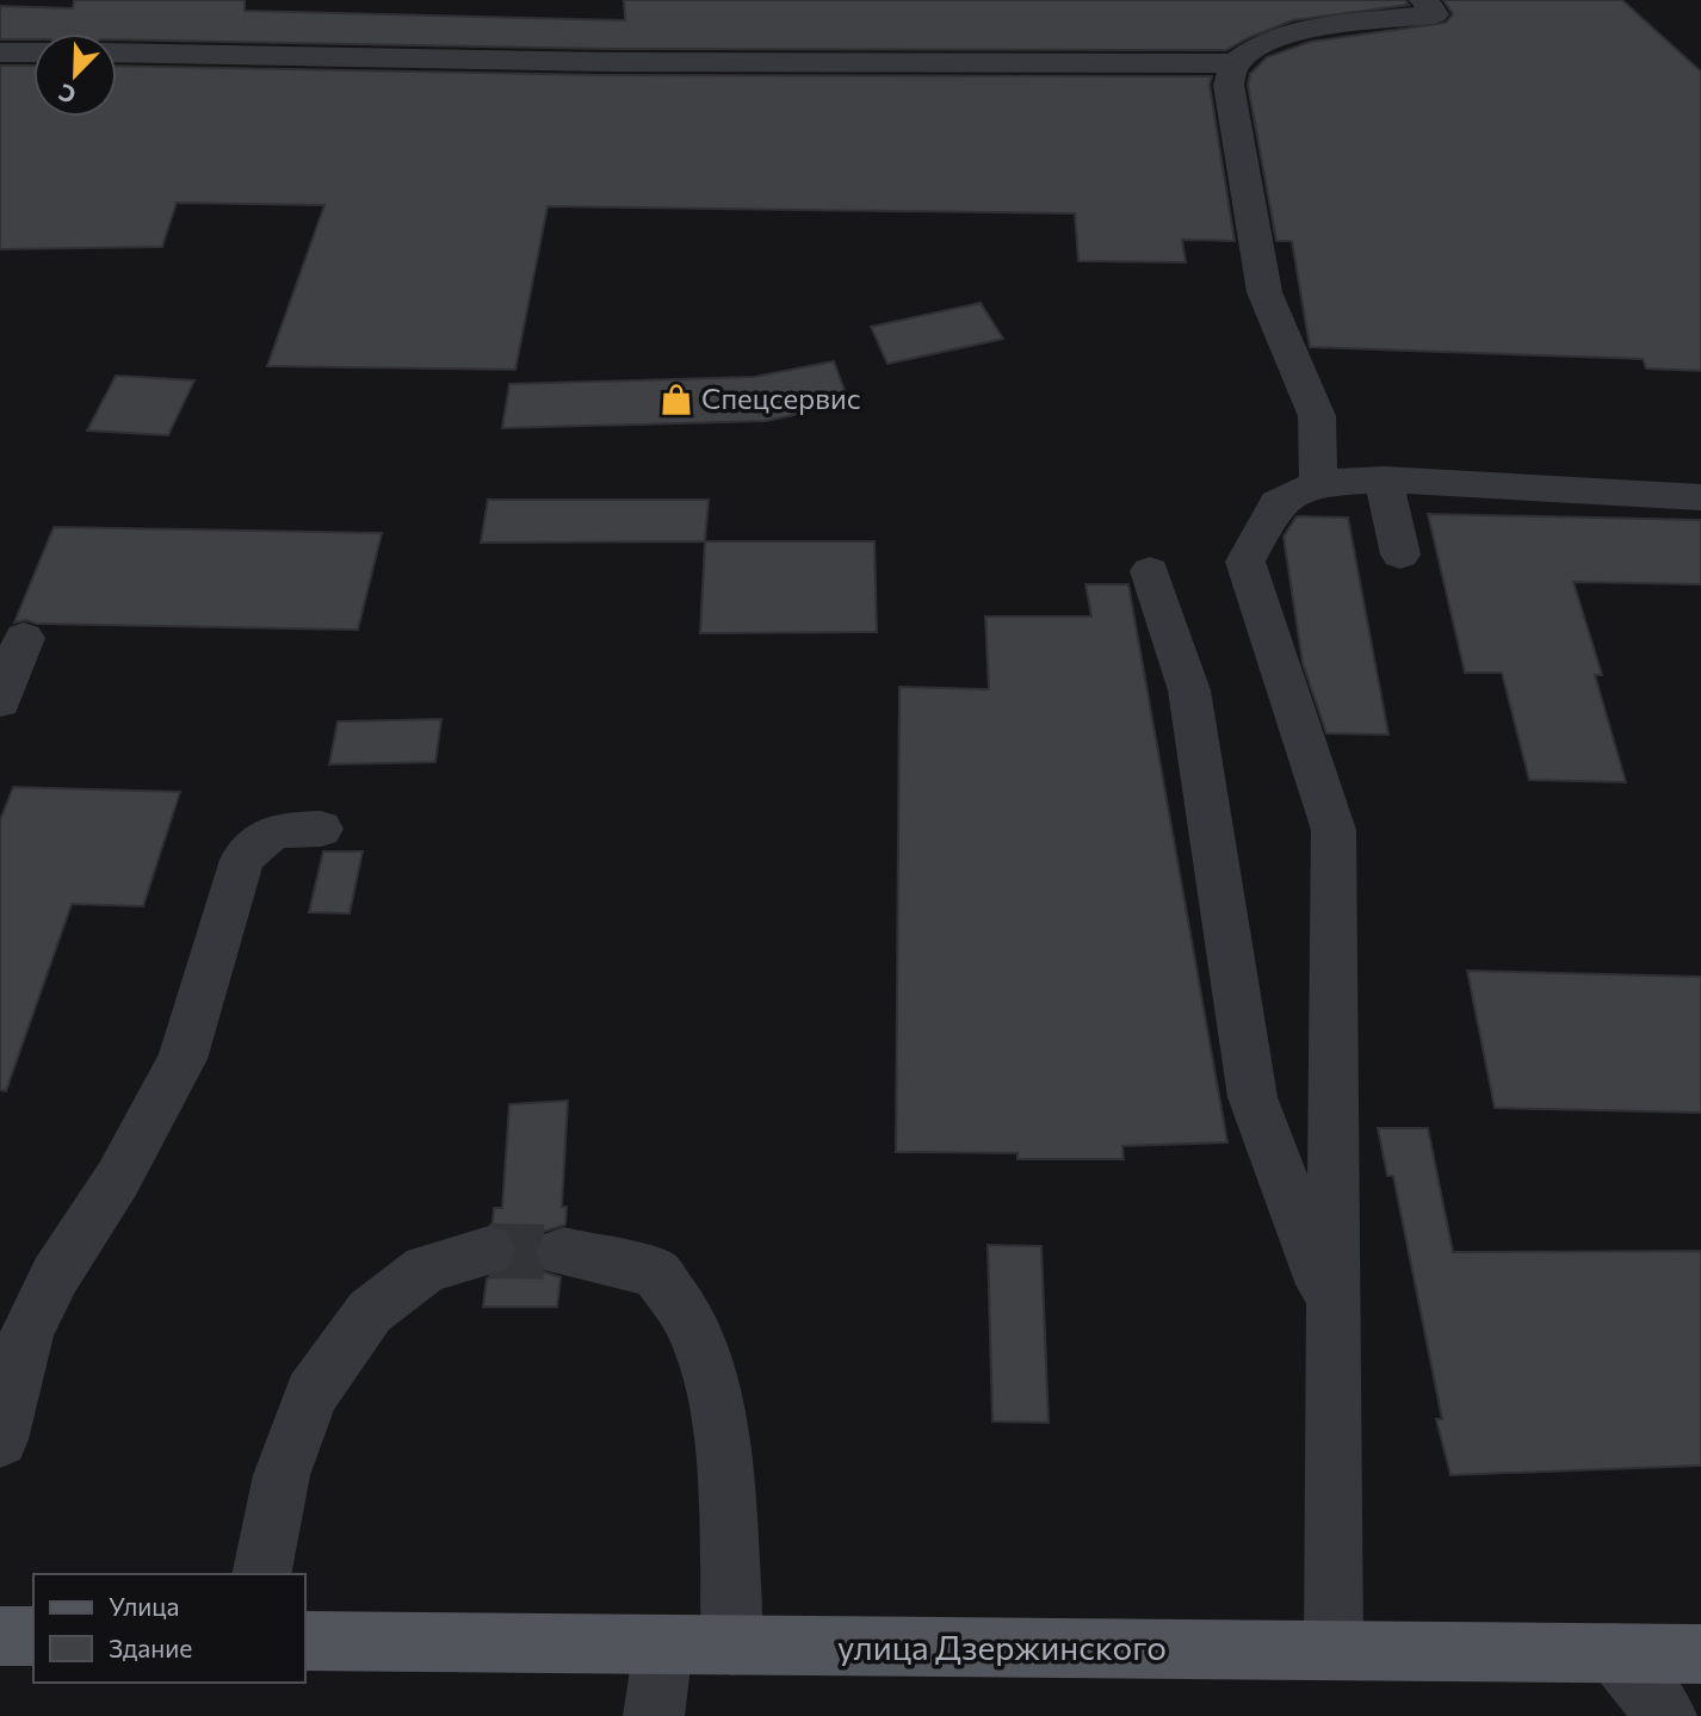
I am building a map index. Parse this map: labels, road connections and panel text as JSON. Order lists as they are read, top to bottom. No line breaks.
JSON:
{"streets":{"main road":["улица Дзержинского"]},"places":{"shop":["Спецсервис"]},"legend":["Улица","Здание"],"north":"bottom left"}
